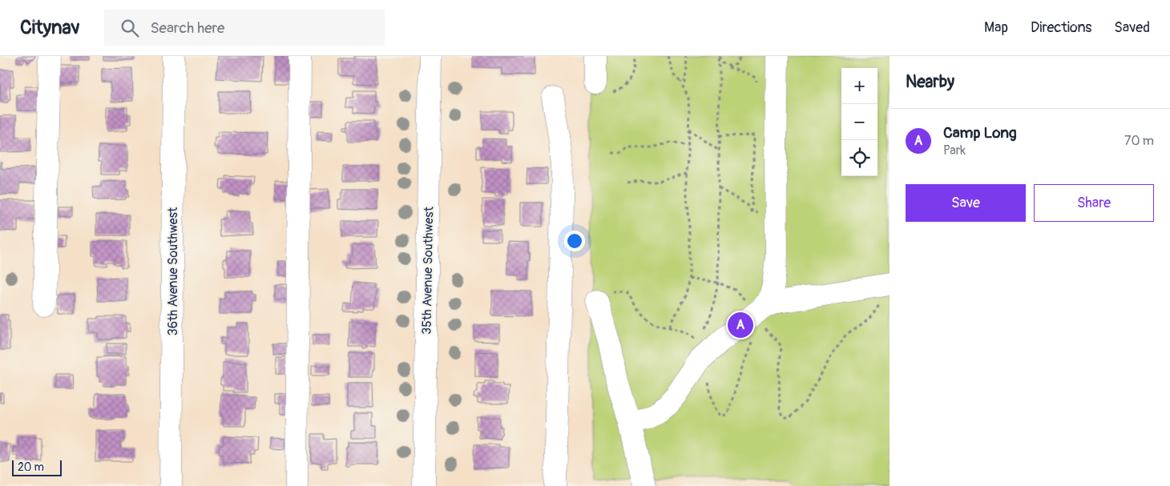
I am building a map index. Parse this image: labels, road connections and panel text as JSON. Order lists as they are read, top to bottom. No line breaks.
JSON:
{"streets":{"street":["35th Avenue Southwest","36th Avenue Southwest"]},"scale_bar":"20 m","page":{"header":"Citynav","search":"Search here","nav":["Map","Directions","Saved"],"heading":"Nearby","map_buttons":["+","−"],"list":[{"mark":"A","name":"Camp Long","note":"Park","value":"70 m"}],"buttons":["Save","Share"],"pins":"A","scale":"20 m"}}
